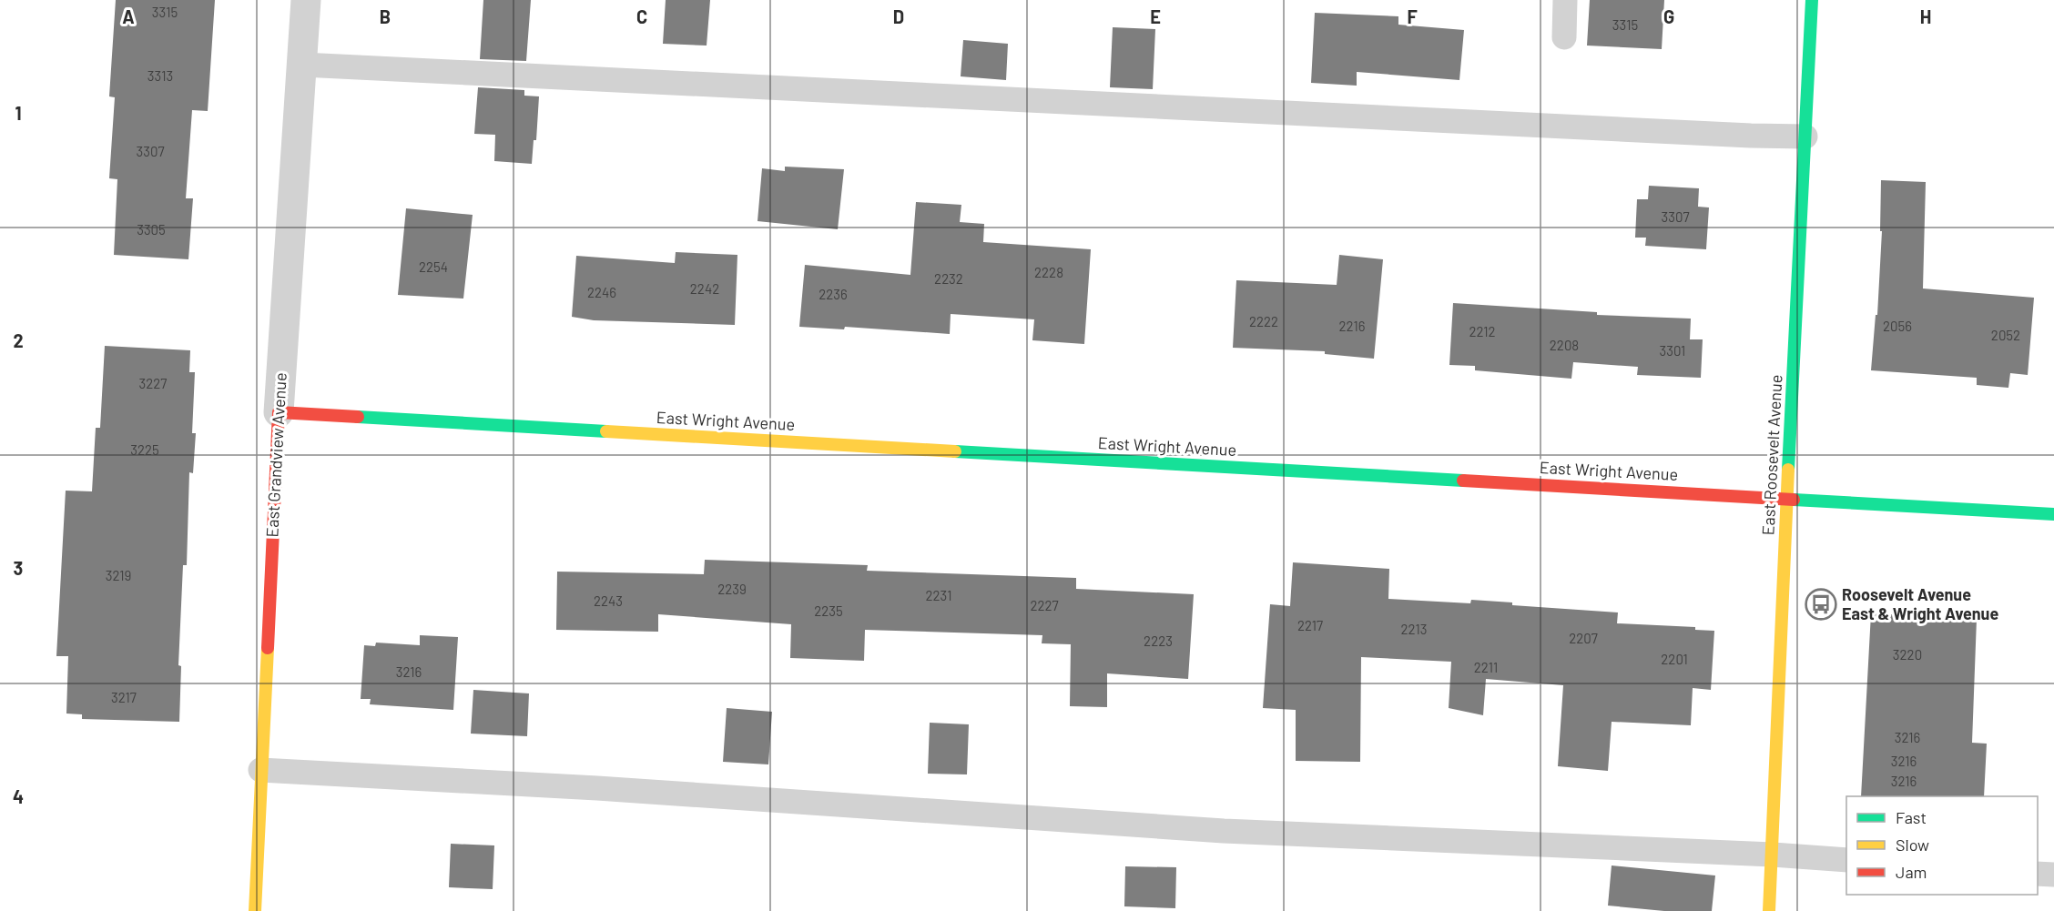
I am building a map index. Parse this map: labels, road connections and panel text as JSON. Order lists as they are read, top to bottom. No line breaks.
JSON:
{"streets":{"street":["East Wright Avenue","East Grandview Avenue","East Roosevelt Avenue"]},"crossings":[["East Wright Avenue","East Grandview Avenue"],["East Wright Avenue","East Roosevelt Avenue"]],"places":{"bus stop":["Roosevelt Avenue East & Wright Avenue"]},"house_numbers":["3315","3315","3313","3307","3307","3305","2254","2228","2232","2242","2246","2236","2222","2216","2056","2212","2052","2208","3301","3227","3225","3219","2239","2231","2243","2227","2235","2217","2213","2207","2223","3220","2201","2211","3216","3217","3216","3216","3216"],"legend":["Fast","Slow","Jam"],"grid":{"columns":["A","B","C","D","E","F","G","H"],"rows":["1","2","3","4"]}}
